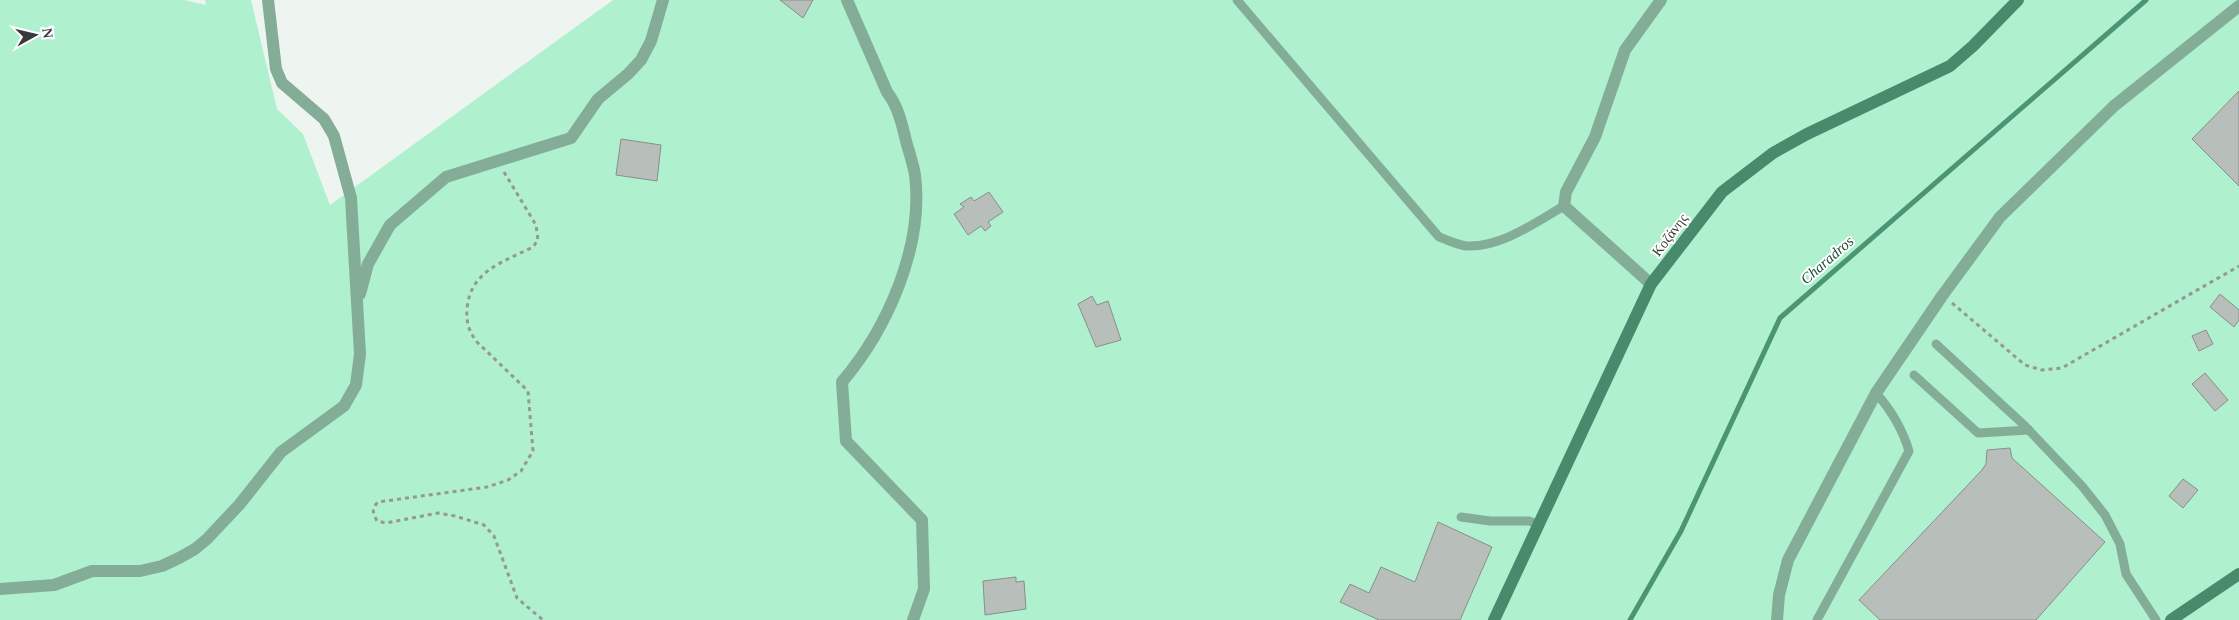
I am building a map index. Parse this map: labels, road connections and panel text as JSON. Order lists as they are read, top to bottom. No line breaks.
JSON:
{"streets":{"street":["Κοζάνης"]},"water":["Charadros"],"north":"right"}
